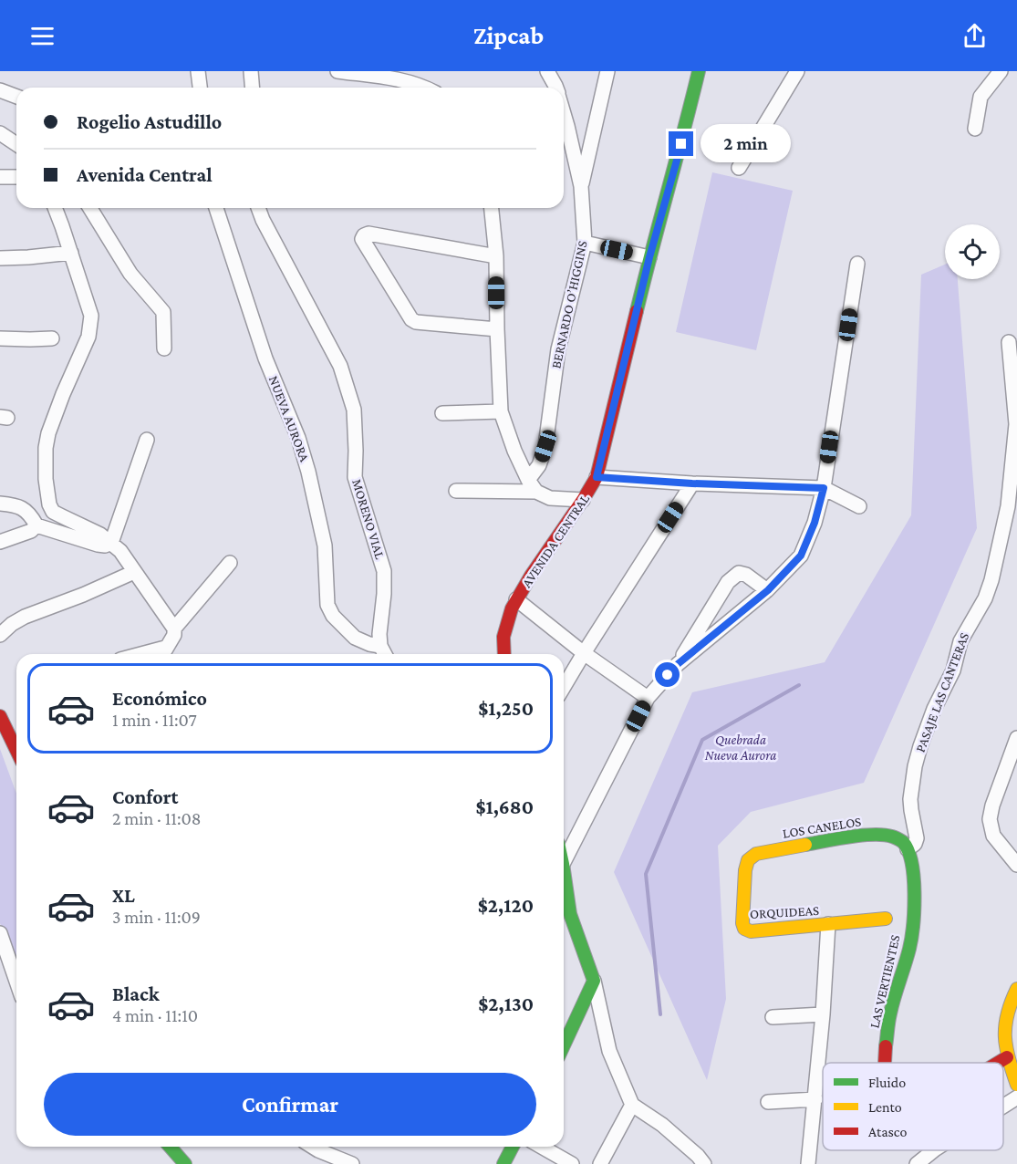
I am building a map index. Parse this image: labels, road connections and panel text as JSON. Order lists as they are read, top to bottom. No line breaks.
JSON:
{"streets":{"street":["BERNARDO O’HIGGINS","NUEVA AURORA","MORENO VIAL","AVENIDA CENTRAL","PASAJE LAS CANTERAS","LOS CANELOS","ORQUIDEAS","LAS VERTIENTES"]},"crossings":[["NUEVA AURORA","MORENO VIAL"],["PASAJE LAS CANTERAS","LOS CANELOS"],["PASAJE LAS CANTERAS","LAS VERTIENTES"],["LOS CANELOS","ORQUIDEAS"],["LOS CANELOS","LAS VERTIENTES"]],"parks":["Quebrada Nueva Aurora"],"legend":["Fluido","Lento","Atasco"],"page":{"header":"Zipcab","banner":["Rogelio Astudillo","Avenida Central"],"bubble":"2 min","list":[{"name":"Económico","note":"1 min · 11:07","value":"$1,250"},{"name":"Confort","note":"2 min · 11:08","value":"$1,680"},{"name":"XL","note":"3 min · 11:09","value":"$2,120"},{"name":"Black","note":"4 min · 11:10","value":"$2,130"}],"buttons":"Confirmar"}}
